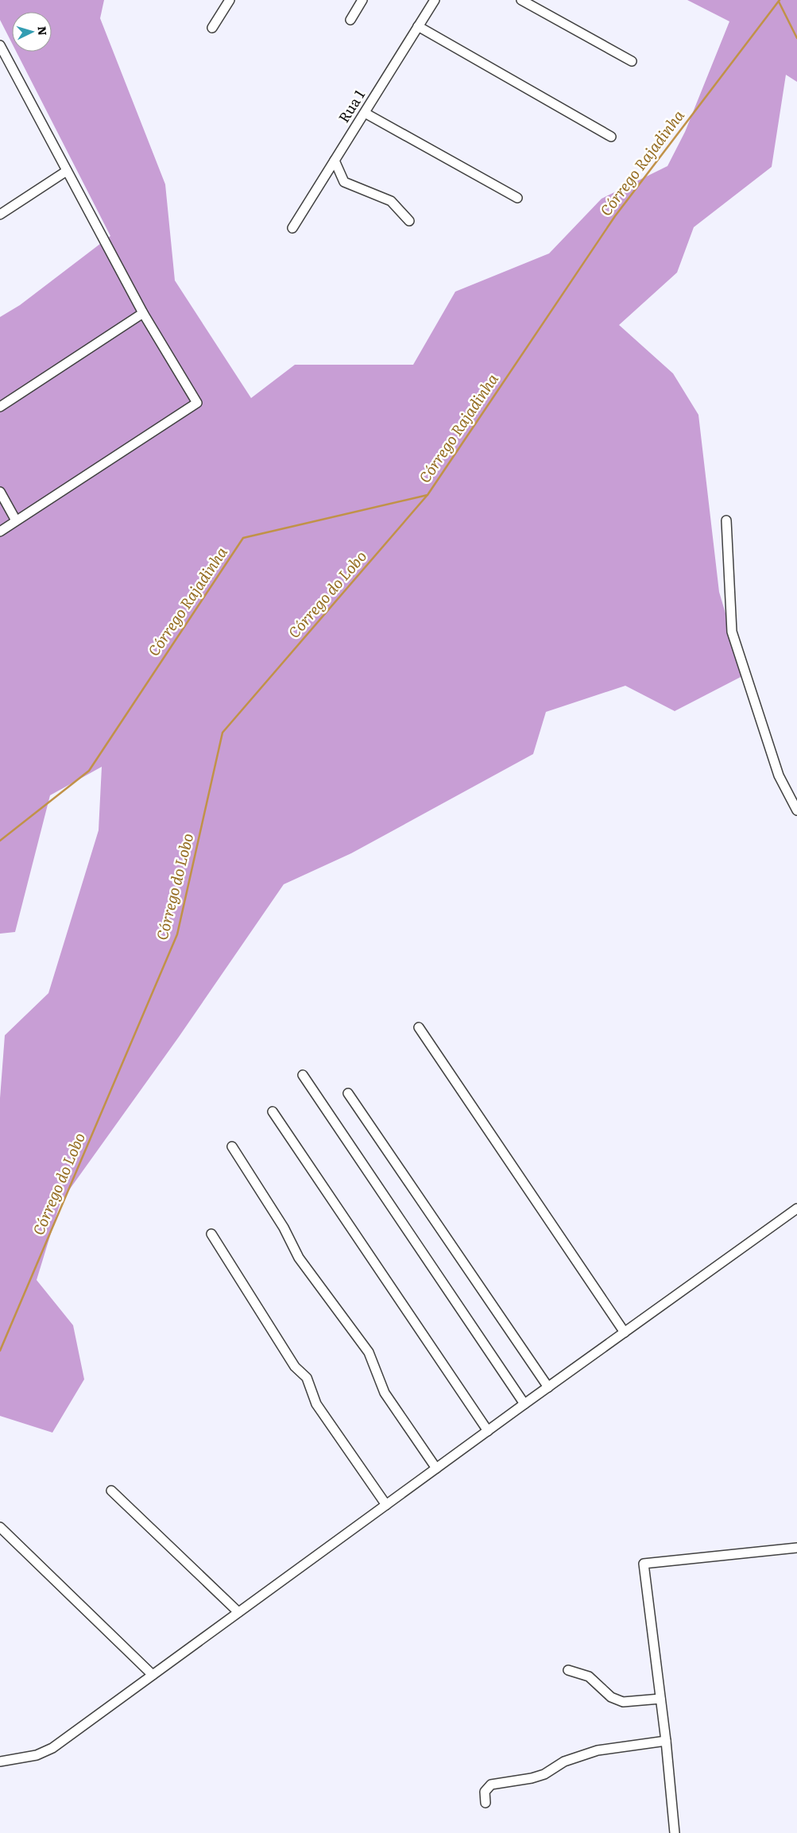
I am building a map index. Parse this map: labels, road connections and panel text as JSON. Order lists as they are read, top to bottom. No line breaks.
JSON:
{"streets":{"street":["Rua 1"]},"water":["Córrego Rajadinha","Córrego do Lobo"],"north":"right"}
